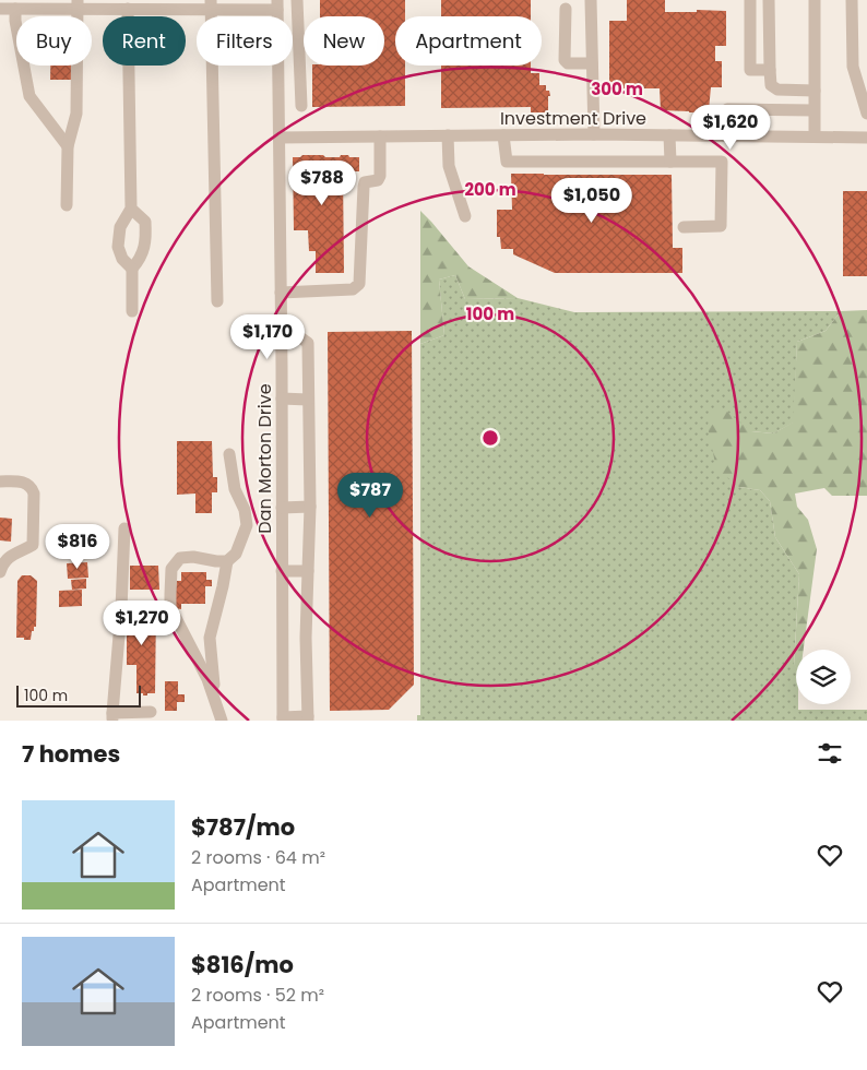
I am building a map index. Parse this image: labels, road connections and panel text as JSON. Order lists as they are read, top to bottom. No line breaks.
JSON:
{"streets":{"street":["Investment Drive","Dan Morton Drive"]},"crossings":[["Investment Drive","Dan Morton Drive"]],"scale_bar":"100 m","page":{"chip":["Buy","Rent","Filters","New","Apartment"],"price":["$1,620","$788","$1,050","$1,170","$787","$816","$1,270"],"scale":"100 m","heading":"7 homes","list":[{"name":"$787/mo","note":"2 rooms · 64 m² · Apartment"},{"name":"$816/mo","note":"2 rooms · 52 m² · Apartment"}]},"rings":["300 m","200 m","100 m"]}
